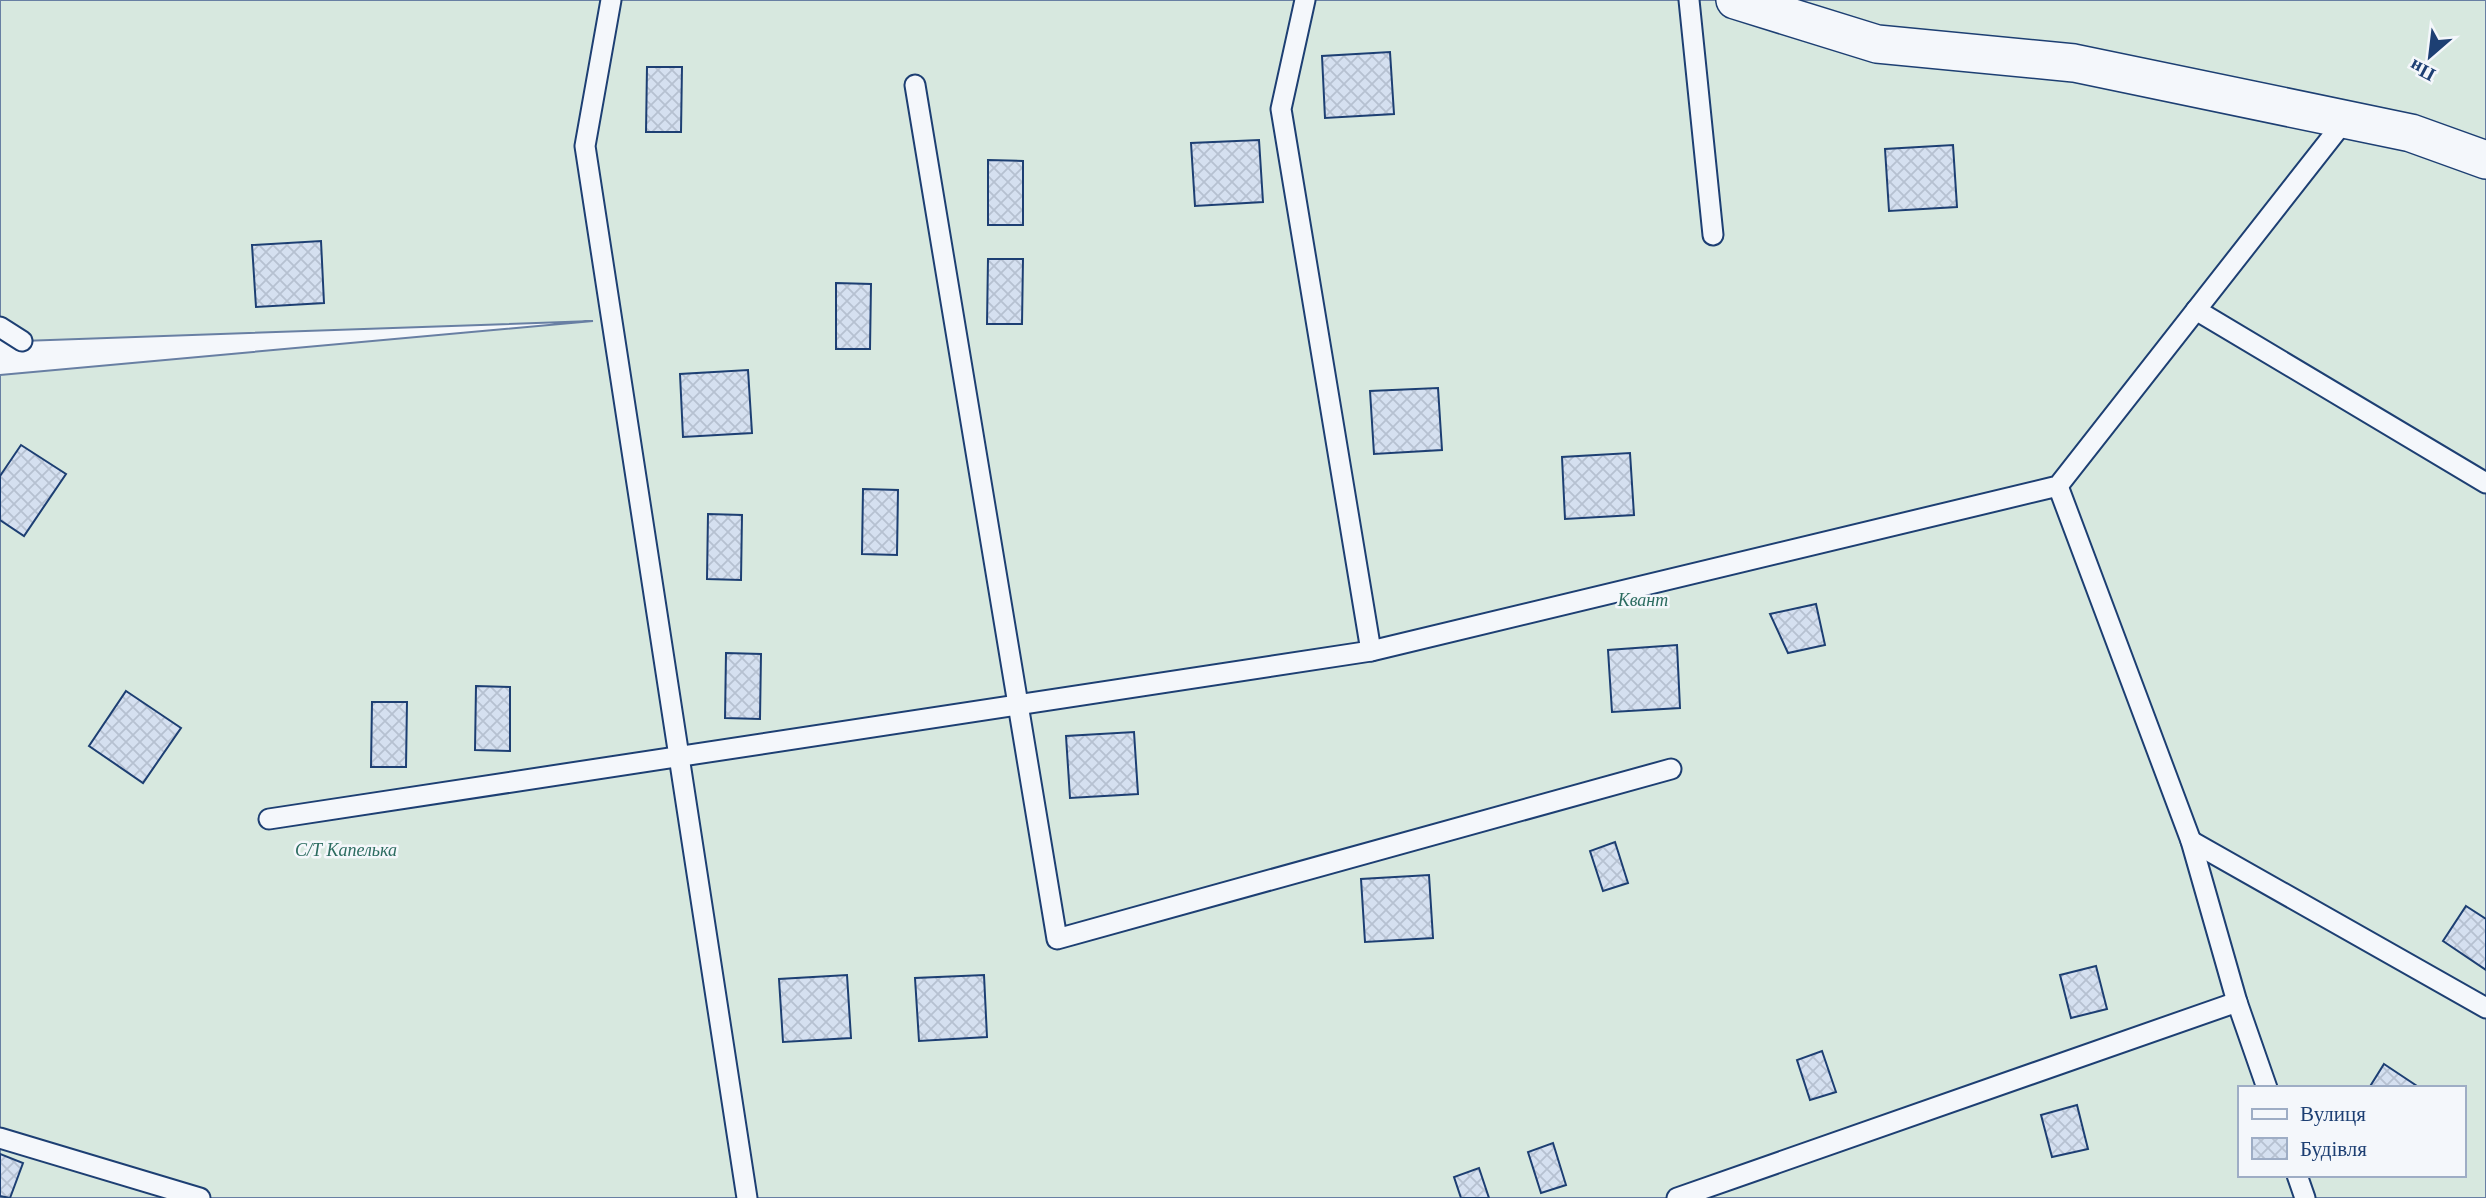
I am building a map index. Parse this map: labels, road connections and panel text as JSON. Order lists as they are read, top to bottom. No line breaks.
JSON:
{"parks":["Квант","С/Т Капелька"],"legend":["Вулиця","Будівля"],"north":"bottom left"}
